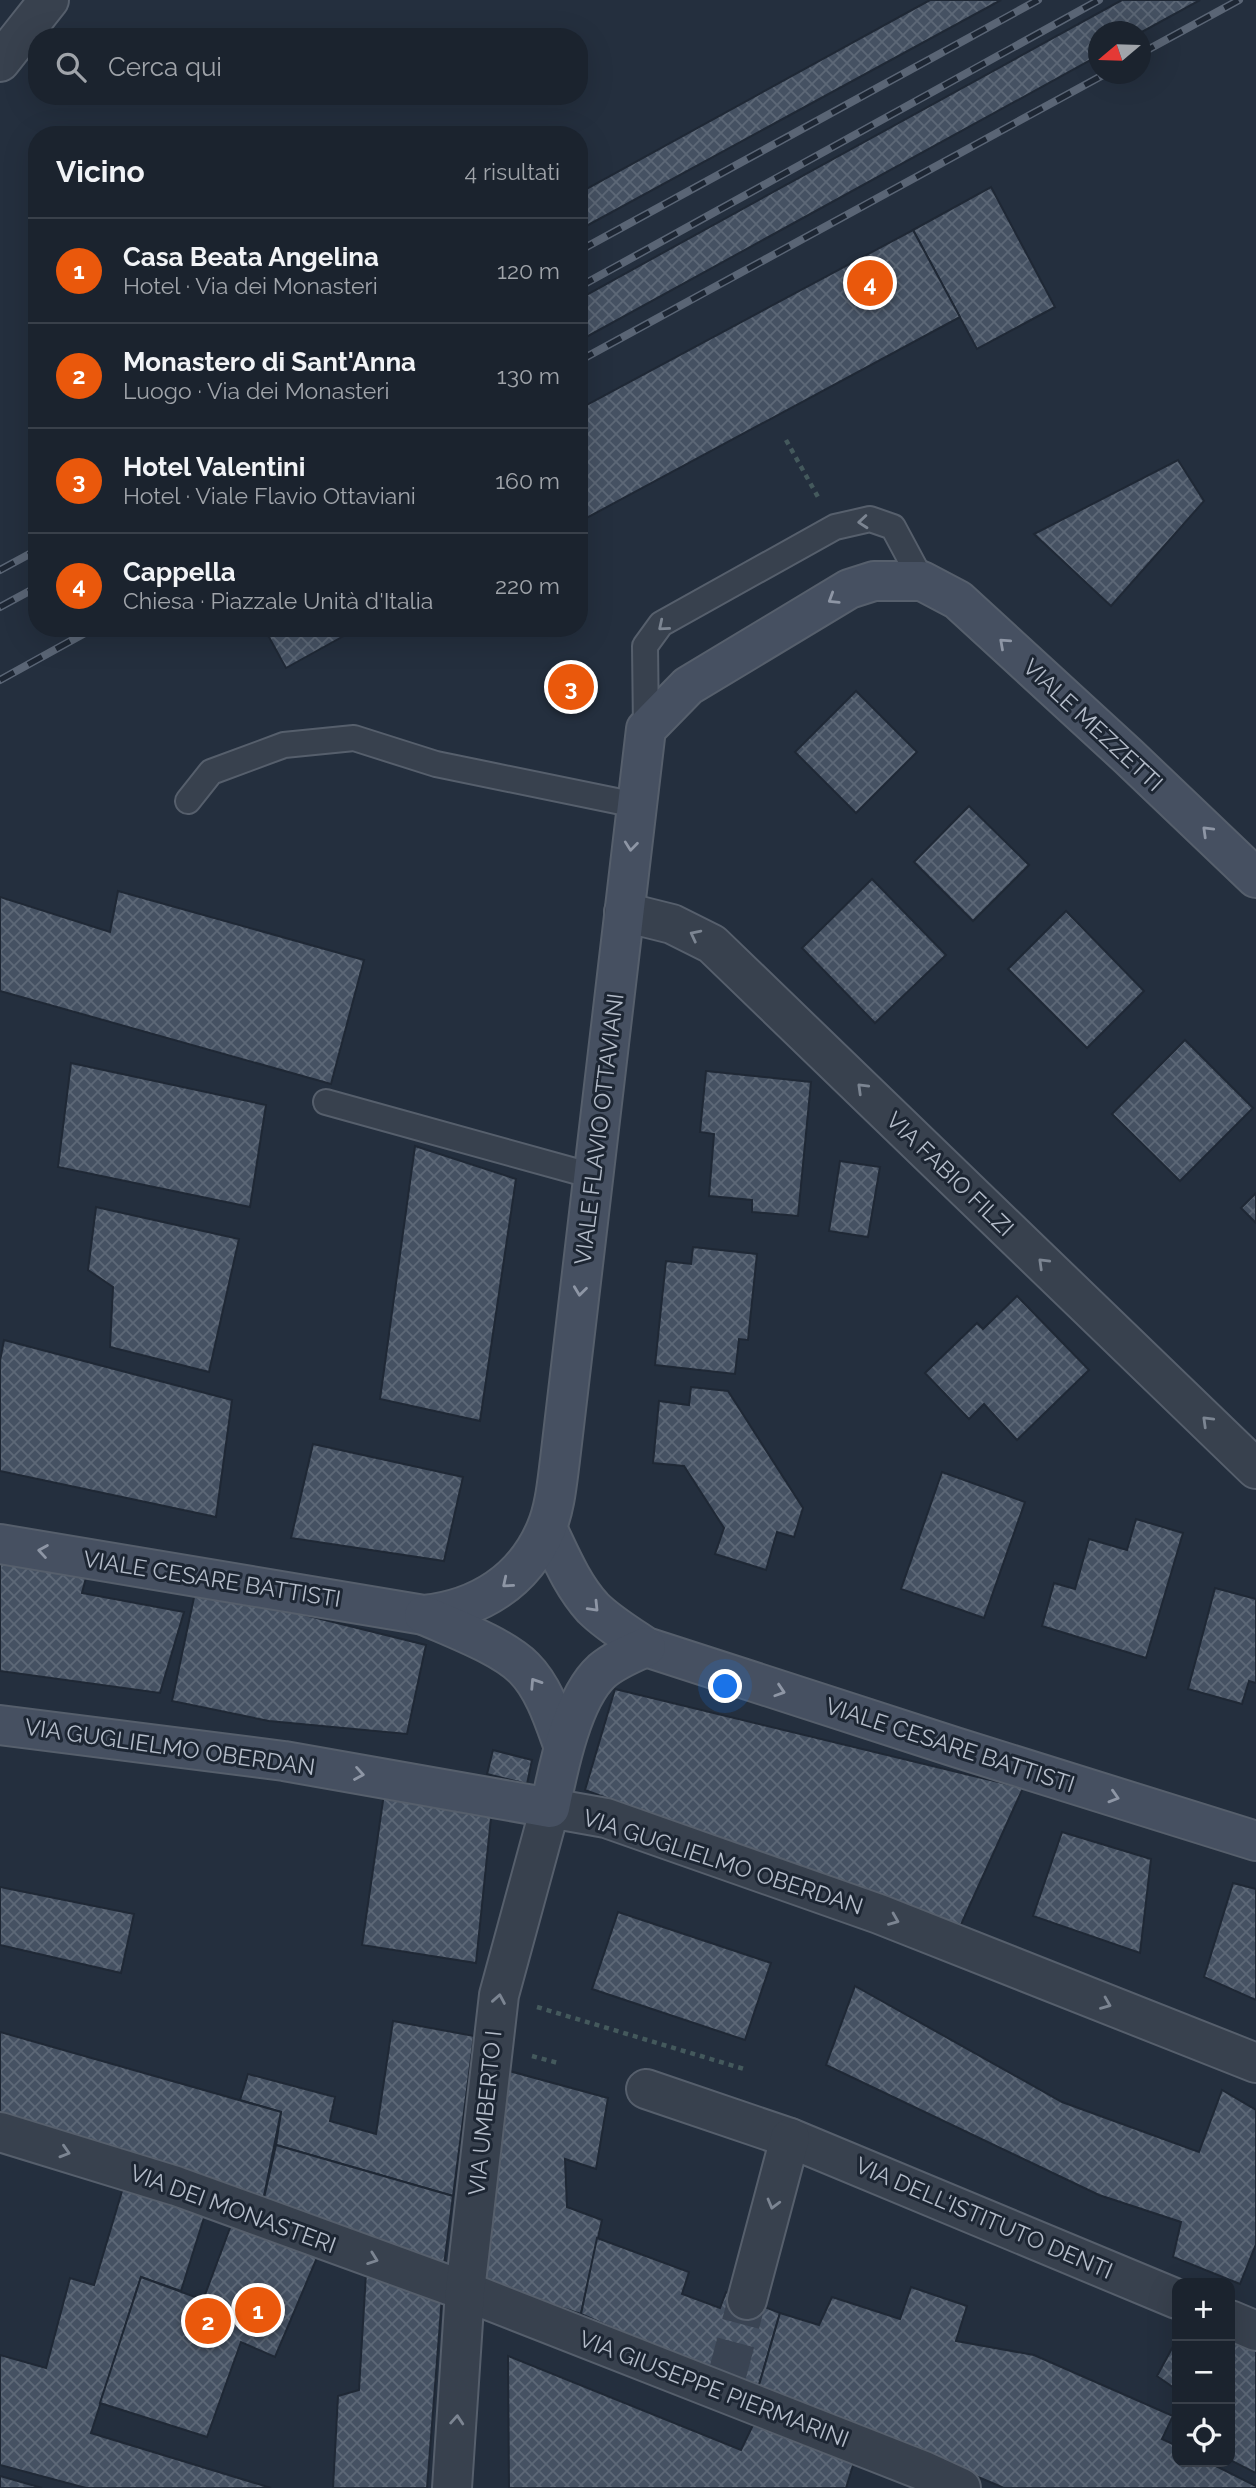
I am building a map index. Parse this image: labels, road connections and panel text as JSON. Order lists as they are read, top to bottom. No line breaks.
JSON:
{"streets":{"main road":["VIALE MEZZETTI","VIALE FLAVIO OTTAVIANI","VIALE CESARE BATTISTI","VIA GUGLIELMO OBERDAN","VIA UMBERTO I"],"street":["VIA FABIO FILZI","VIA DEI MONASTERI","VIA DELL'ISTITUTO DENTI","VIA GIUSEPPE PIERMARINI"]},"crossings":[["VIALE FLAVIO OTTAVIANI","VIA FABIO FILZI"],["VIALE FLAVIO OTTAVIANI","VIALE CESARE BATTISTI"],["VIALE CESARE BATTISTI","VIA UMBERTO I"],["VIA GUGLIELMO OBERDAN","VIA UMBERTO I"],["VIA UMBERTO I","VIA DEI MONASTERI"],["VIA UMBERTO I","VIA GIUSEPPE PIERMARINI"],["VIA DEI MONASTERI","VIA GIUSEPPE PIERMARINI"]],"one_way":["VIALE MEZZETTI","VIALE FLAVIO OTTAVIANI","VIA FABIO FILZI","VIA GUGLIELMO OBERDAN","VIA UMBERTO I","VIA DEI MONASTERI"],"north":"left","page":{"search":"Cerca qui","heading":["Vicino","4 risultati"],"list":[{"mark":"1","name":"Casa Beata Angelina","note":"Hotel · Via dei Monasteri","value":"120 m"},{"mark":"2","name":"Monastero di Sant'Anna","note":"Luogo · Via dei Monasteri","value":"130 m"},{"mark":"3","name":"Hotel Valentini","note":"Hotel · Viale Flavio Ottaviani","value":"160 m"},{"mark":"4","name":"Cappella","note":"Chiesa · Piazzale Unità d'Italia","value":"220 m"}],"pins":["4","3","1","2"],"map_buttons":["+","−"]}}
